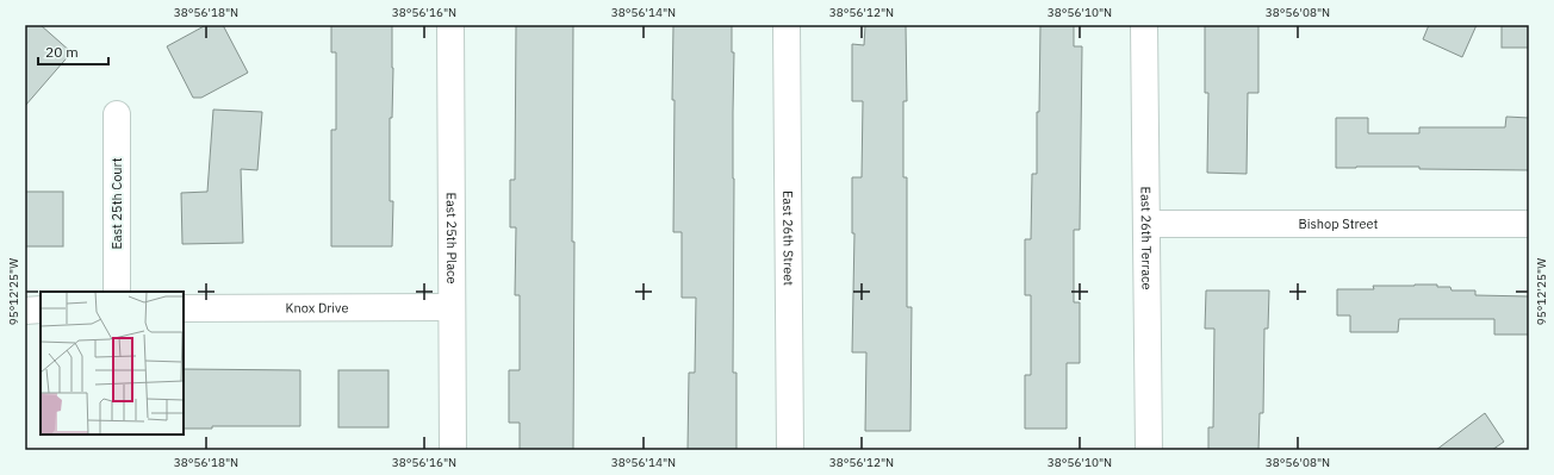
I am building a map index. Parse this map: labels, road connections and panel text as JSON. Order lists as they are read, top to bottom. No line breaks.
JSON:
{"streets":{"street":["East 25th Court","Bishop Street","East 26th Terrace","East 25th Place","East 26th Street","Knox Drive"]},"crossings":[["Bishop Street","East 26th Terrace"],["East 25th Place","Knox Drive"]],"scale_bar":"20 m","coordinates":["38°56'18\"N","38°56'16\"N","38°56'14\"N","38°56'12\"N","38°56'10\"N","38°56'08\"N","95°12'25\"W"]}
